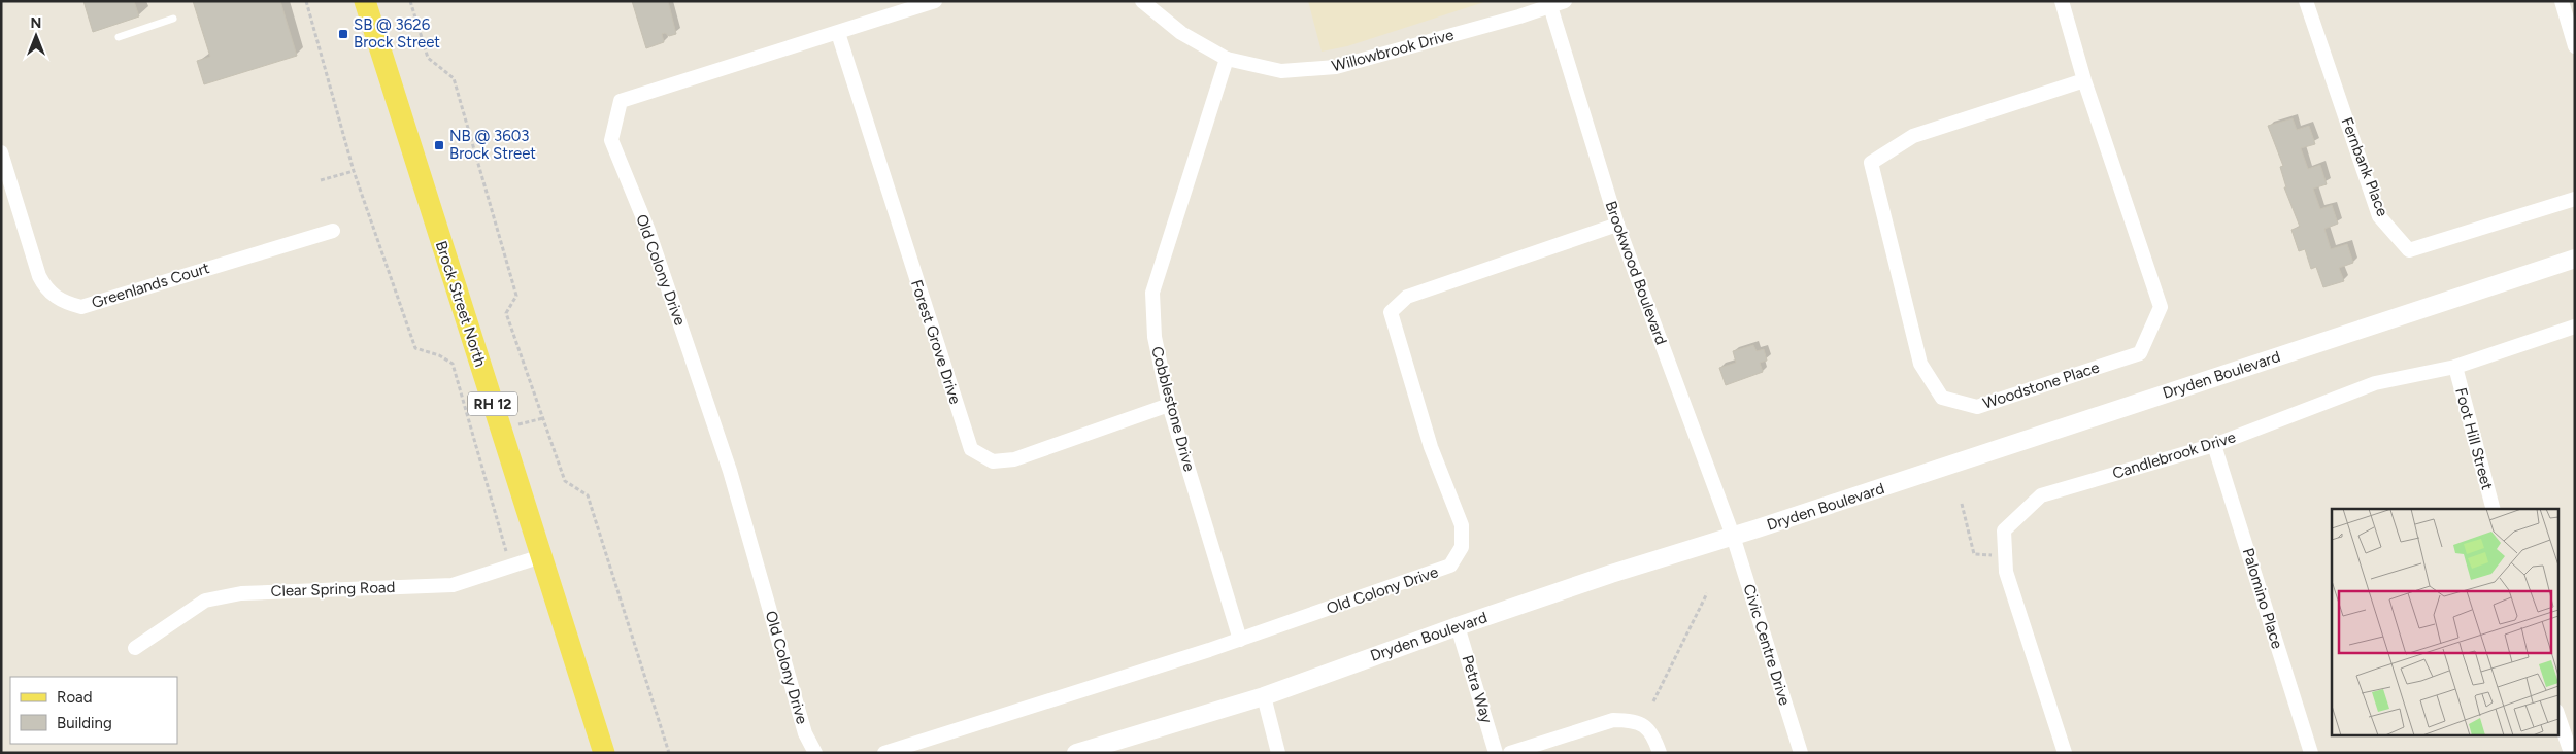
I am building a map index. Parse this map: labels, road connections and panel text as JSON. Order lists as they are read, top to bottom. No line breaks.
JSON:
{"streets":{"main road":["Brock Street North","RH 12"],"street":["Willowbrook Drive","Fernbank Place","Old Colony Drive","Brookwood Boulevard","Greenlands Court","Forest Grove Drive","Dryden Boulevard","Woodstone Place","Cobblestone Drive","Foot Hill Street","Candlebrook Drive","Clear Spring Road","Palomino Place","Civic Centre Drive","Petra Way"]},"crossings":[["Willowbrook Drive","Brookwood Boulevard"],["Willowbrook Drive","Cobblestone Drive"],["Old Colony Drive","Brookwood Boulevard"],["Old Colony Drive","Forest Grove Drive"],["Old Colony Drive","Cobblestone Drive"],["Brookwood Boulevard","Dryden Boulevard"],["Brookwood Boulevard","Civic Centre Drive"],["Brock Street North","Clear Spring Road"],["Forest Grove Drive","Cobblestone Drive"],["Dryden Boulevard","Civic Centre Drive"],["Dryden Boulevard","Petra Way"],["Foot Hill Street","Candlebrook Drive"],["Candlebrook Drive","Palomino Place"]],"places":{"transit":["SB @ 3626 Brock Street","NB @ 3603 Brock Street"]},"legend":["Road","Building"],"north":"top"}
